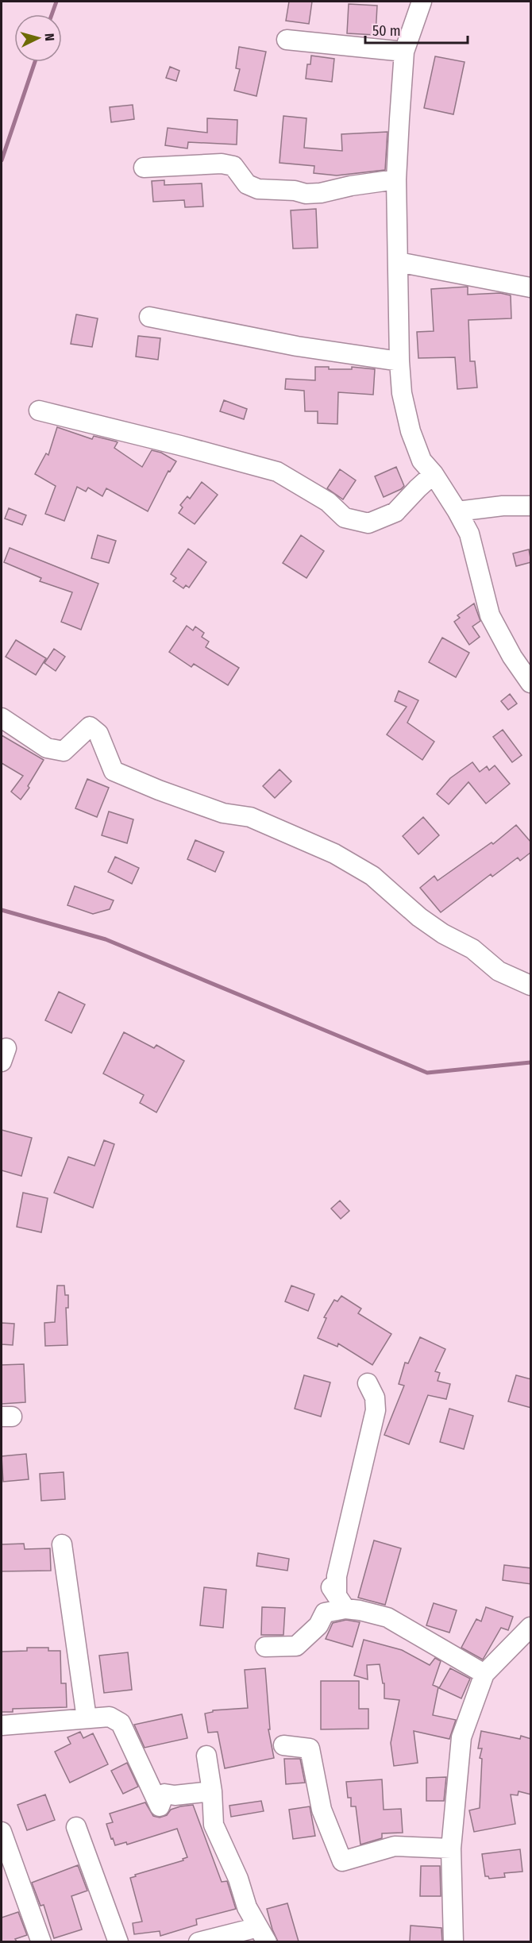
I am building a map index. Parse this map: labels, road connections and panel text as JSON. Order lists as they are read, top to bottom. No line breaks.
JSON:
{"scale_bar":"50 m","north":"right"}
